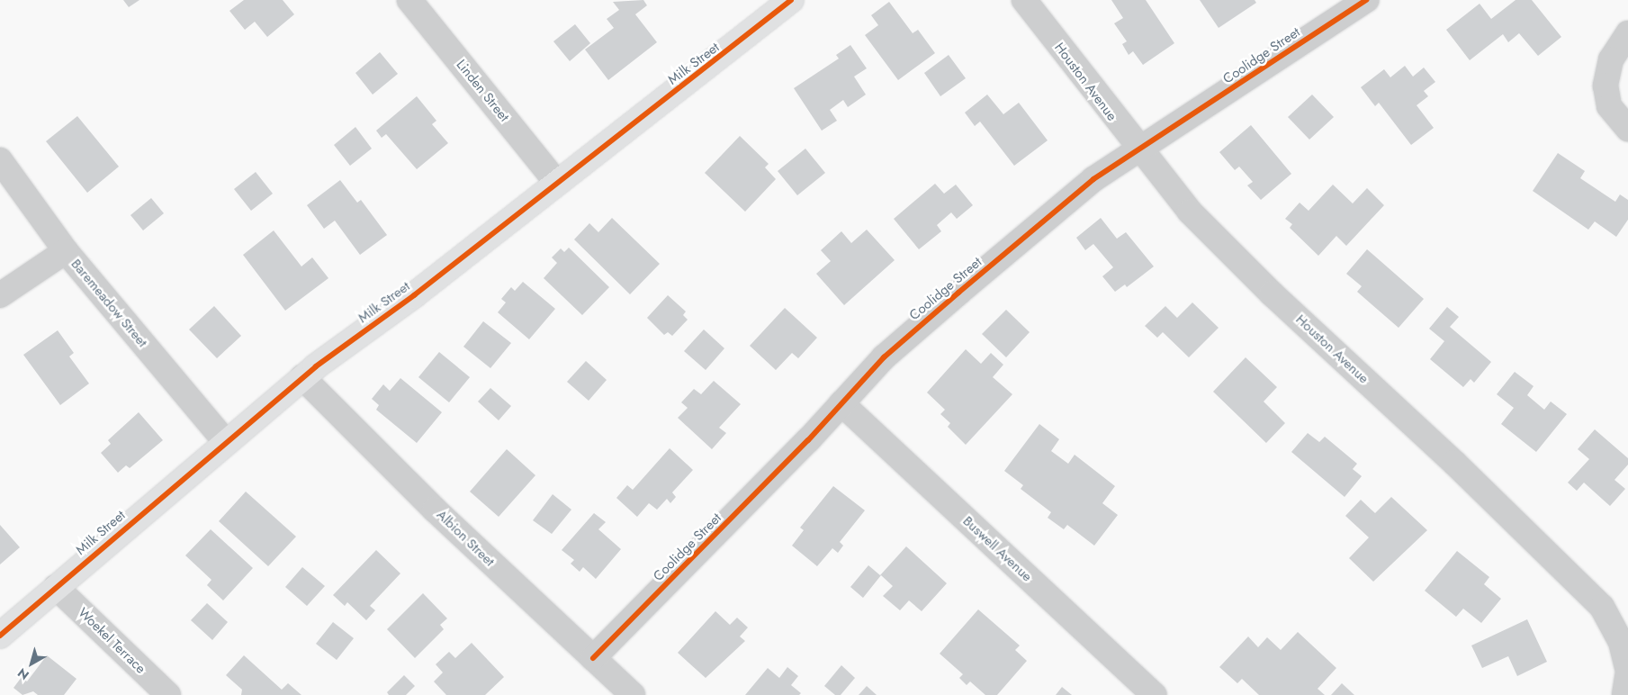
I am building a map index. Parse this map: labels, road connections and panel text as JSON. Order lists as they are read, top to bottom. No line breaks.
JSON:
{"streets":{"street":["Coolidge Street","Milk Street","Houston Avenue","Linden Street","Baremeadow Street","Albion Street","Buswell Avenue","Woekel Terrace"]},"crossings":[["Coolidge Street","Houston Avenue"],["Coolidge Street","Albion Street"],["Coolidge Street","Buswell Avenue"],["Milk Street","Linden Street"],["Milk Street","Baremeadow Street"],["Milk Street","Albion Street"],["Milk Street","Woekel Terrace"]],"north":"bottom left"}
